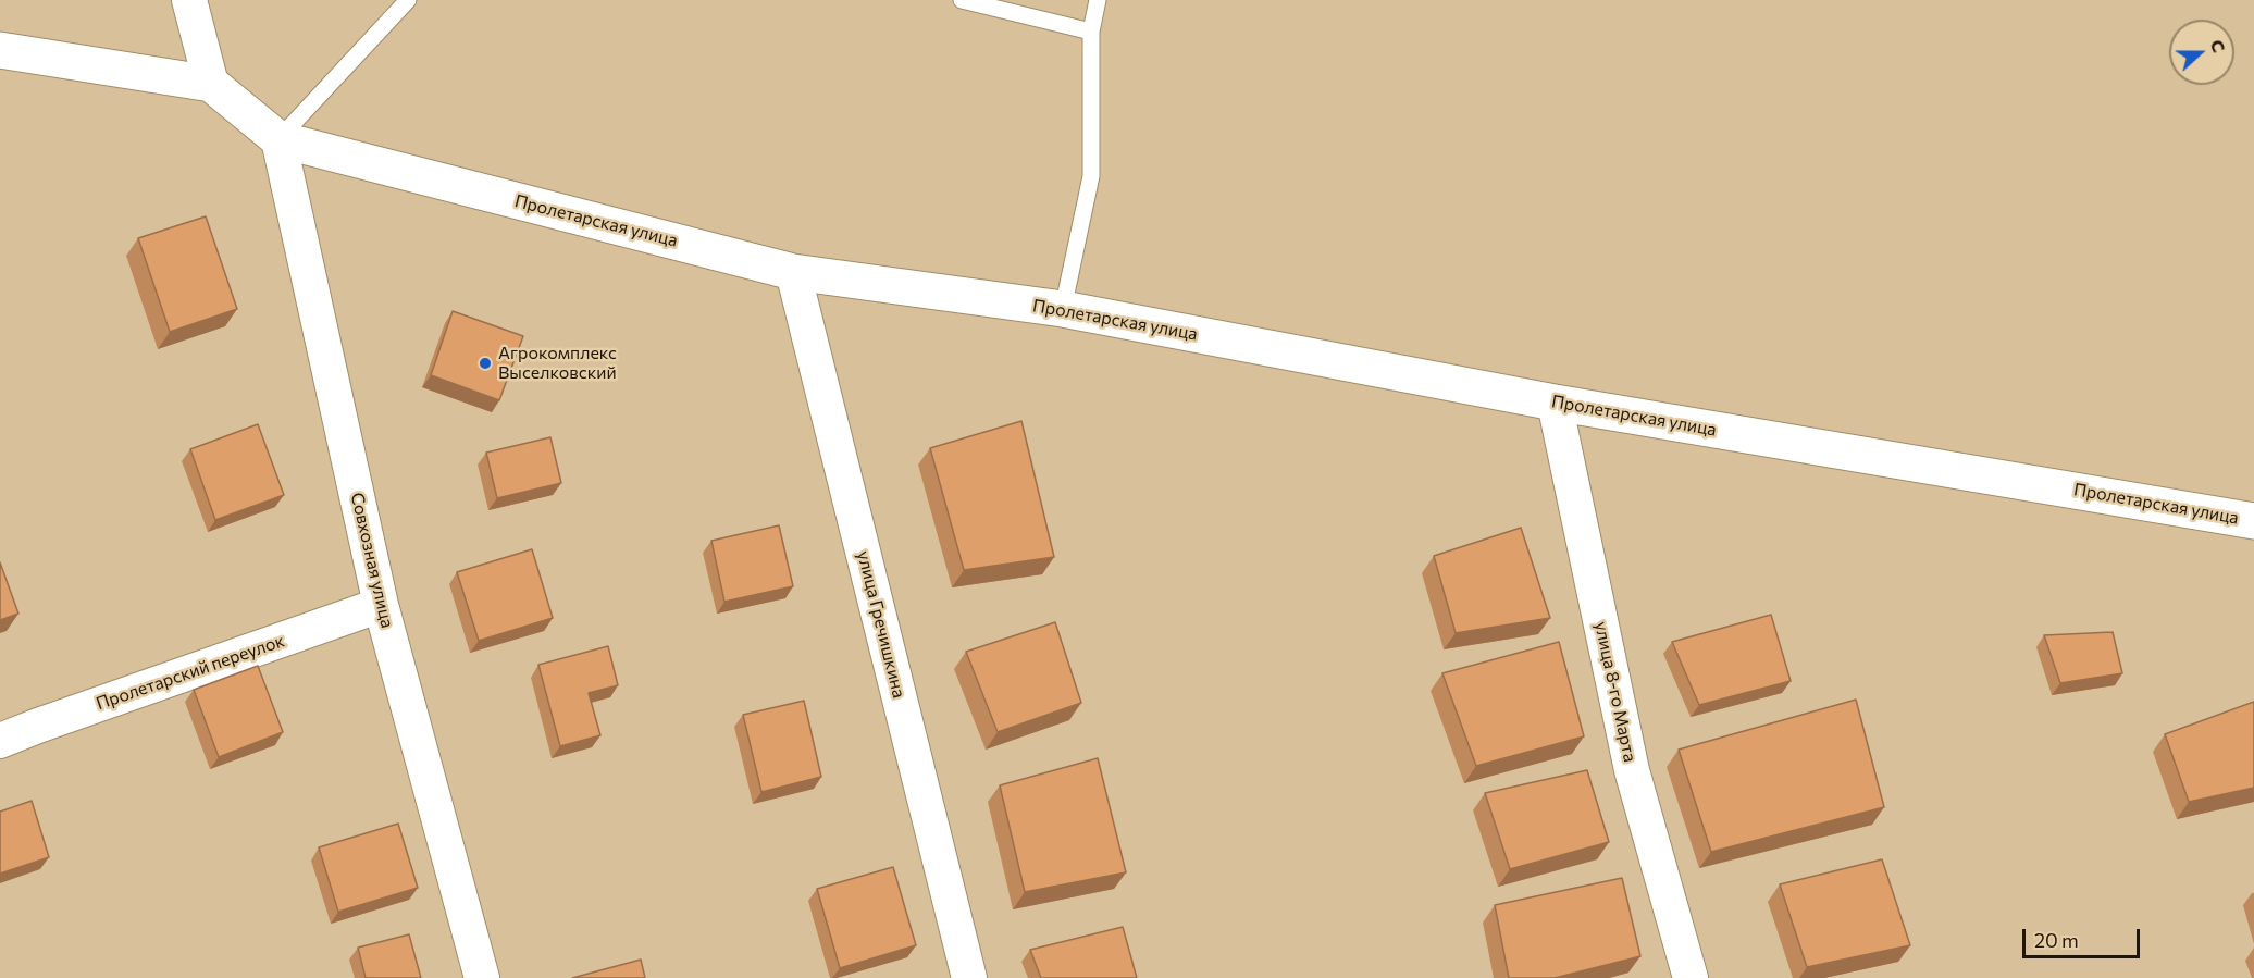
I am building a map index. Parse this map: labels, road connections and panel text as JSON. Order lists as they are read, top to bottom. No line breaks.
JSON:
{"streets":{"street":["Пролетарская улица","Совхозная улица","улица Гречишкина","Пролетарский переулок","улица 8-го Марта"]},"crossings":[["Пролетарская улица","Совхозная улица"],["Пролетарская улица","улица Гречишкина"],["Пролетарская улица","улица 8-го Марта"],["Совхозная улица","Пролетарский переулок"]],"places":["Агрокомплекс Выселковский"],"scale_bar":"20 m","north":"right"}
